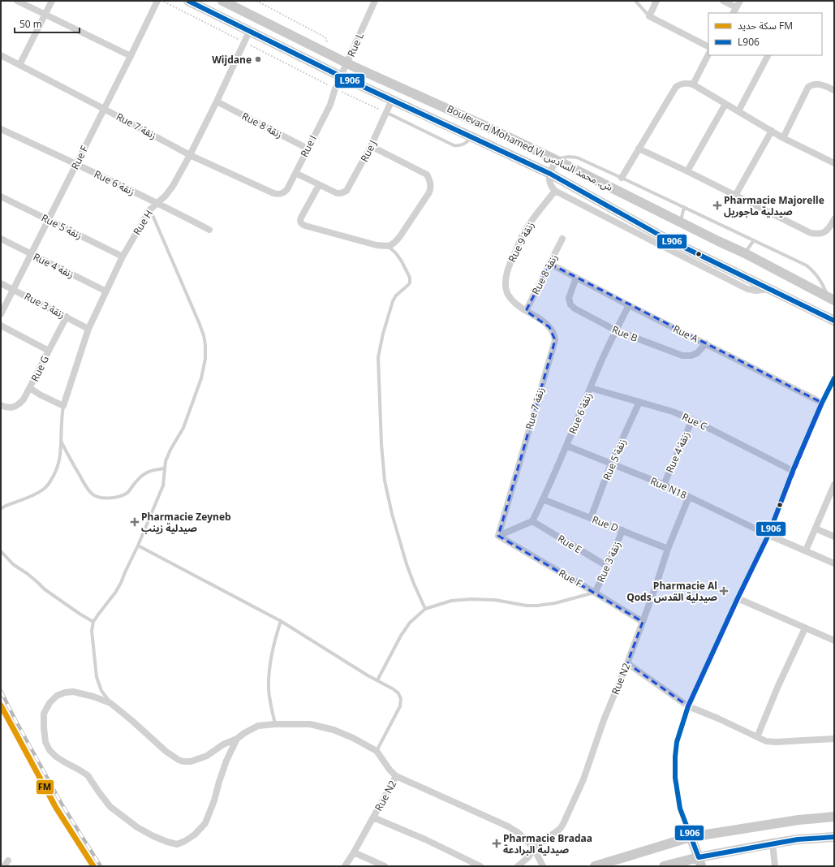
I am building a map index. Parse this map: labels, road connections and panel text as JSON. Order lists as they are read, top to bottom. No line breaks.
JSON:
{"streets":{"main road":["Boulevard Mohamed VI ش. محمد السادس"],"street":["Rue L","Rue 8 زنقة","Rue 7 زنقة","Rue I","Rue J","Rue F","Rue 6 زنقة","Rue H","Rue 5 زنقة","Rue 9 زنقة","Rue 4 زنقة","Rue 3 زنقة","Rue B","Rue A","Rue G","Rue C","Rue N18","Rue D","Rue E","Rue N2"]},"crossings":[["Rue L","Rue I"],["Rue L","Boulevard Mohamed VI ش. محمد السادس"],["Rue 8 زنقة","Rue 7 زنقة"],["Rue 8 زنقة","Rue I"],["Rue 8 زنقة","Rue H"],["Rue 8 زنقة","Rue A"],["Rue 7 زنقة","Rue I"],["Rue 7 زنقة","Rue F"],["Rue 7 زنقة","Rue H"],["Rue 7 زنقة","Rue 9 زنقة"],["Boulevard Mohamed VI ش. محمد السادس","Rue J"],["Boulevard Mohamed VI ش. محمد السادس","Rue H"],["Rue F","Rue 6 زنقة"],["Rue F","Rue 5 زنقة"],["Rue F","Rue 4 زنقة"],["Rue F","Rue 3 زنقة"],["Rue F","Rue N2"],["Rue 6 زنقة","Rue H"],["Rue 6 زنقة","Rue B"],["Rue 6 زنقة","Rue A"],["Rue 6 زنقة","Rue C"],["Rue 6 زنقة","Rue N18"],["Rue 6 زنقة","Rue D"],["Rue 6 زنقة","Rue E"],["Rue H","Rue 5 زنقة"],["Rue H","Rue 4 زنقة"],["Rue H","Rue 3 زنقة"],["Rue 5 زنقة","Rue C"],["Rue 5 زنقة","Rue N18"],["Rue 5 زنقة","Rue D"],["Rue 4 زنقة","Rue C"],["Rue 4 زنقة","Rue N18"],["Rue 3 زنقة","Rue G"],["Rue 3 زنقة","Rue D"],["Rue 3 زنقة","Rue E"],["Rue B","Rue A"],["Rue N18","Rue N2"],["Rue D","Rue N2"]],"places":{"other":["Wijdane"],"health":["Pharmacie Majorelle صيدلية ماجوريل","Pharmacie Zeyneb صيدلية زينب","Pharmacie Al Qods صيدلية القدس","Pharmacie Bradaa صيدلية البرادعة"]},"lines":["transit line L906","rail line FM"],"legend":["سكة حديد FM","L906"],"scale_bar":"50 m"}
